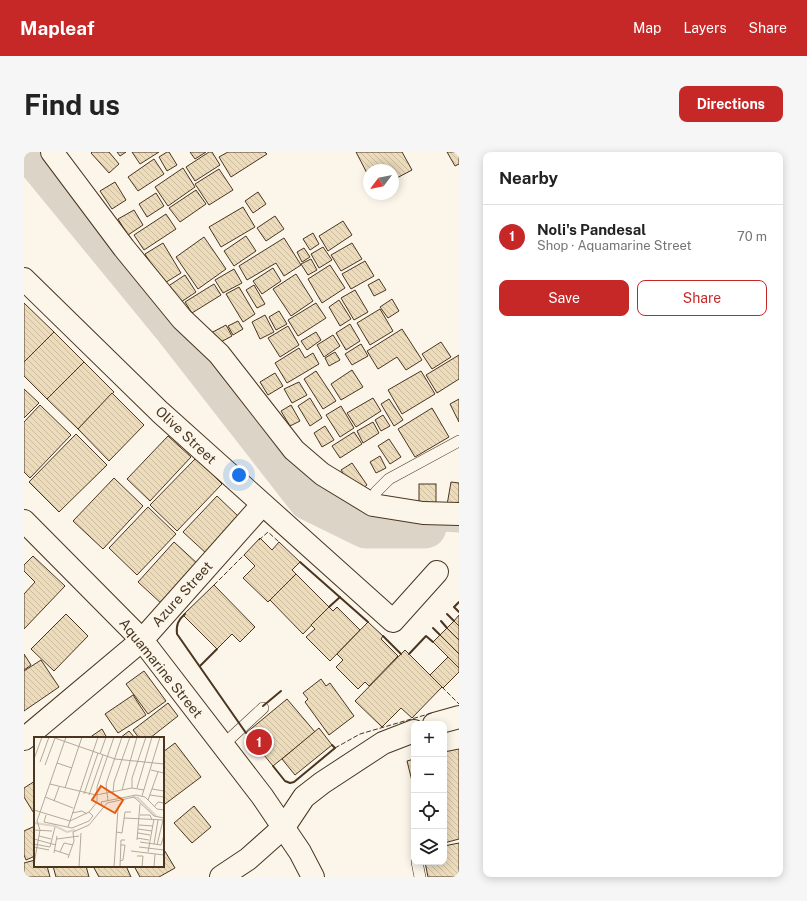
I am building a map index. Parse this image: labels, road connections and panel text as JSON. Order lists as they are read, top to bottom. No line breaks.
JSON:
{"streets":{"street":["Olive Street","Azure Street","Aquamarine Street"]},"crossings":[["Olive Street","Azure Street"],["Azure Street","Aquamarine Street"]],"north":"bottom left","page":{"header":"Mapleaf","nav":["Map","Layers","Share"],"buttons":["Directions",["Save","Share"]],"title":"Find us","heading":"Nearby","list":[{"mark":"1","name":"Noli's Pandesal","note":"Shop · Aquamarine Street","value":"70 m"}],"map_buttons":["+","−"],"pins":"1"}}
